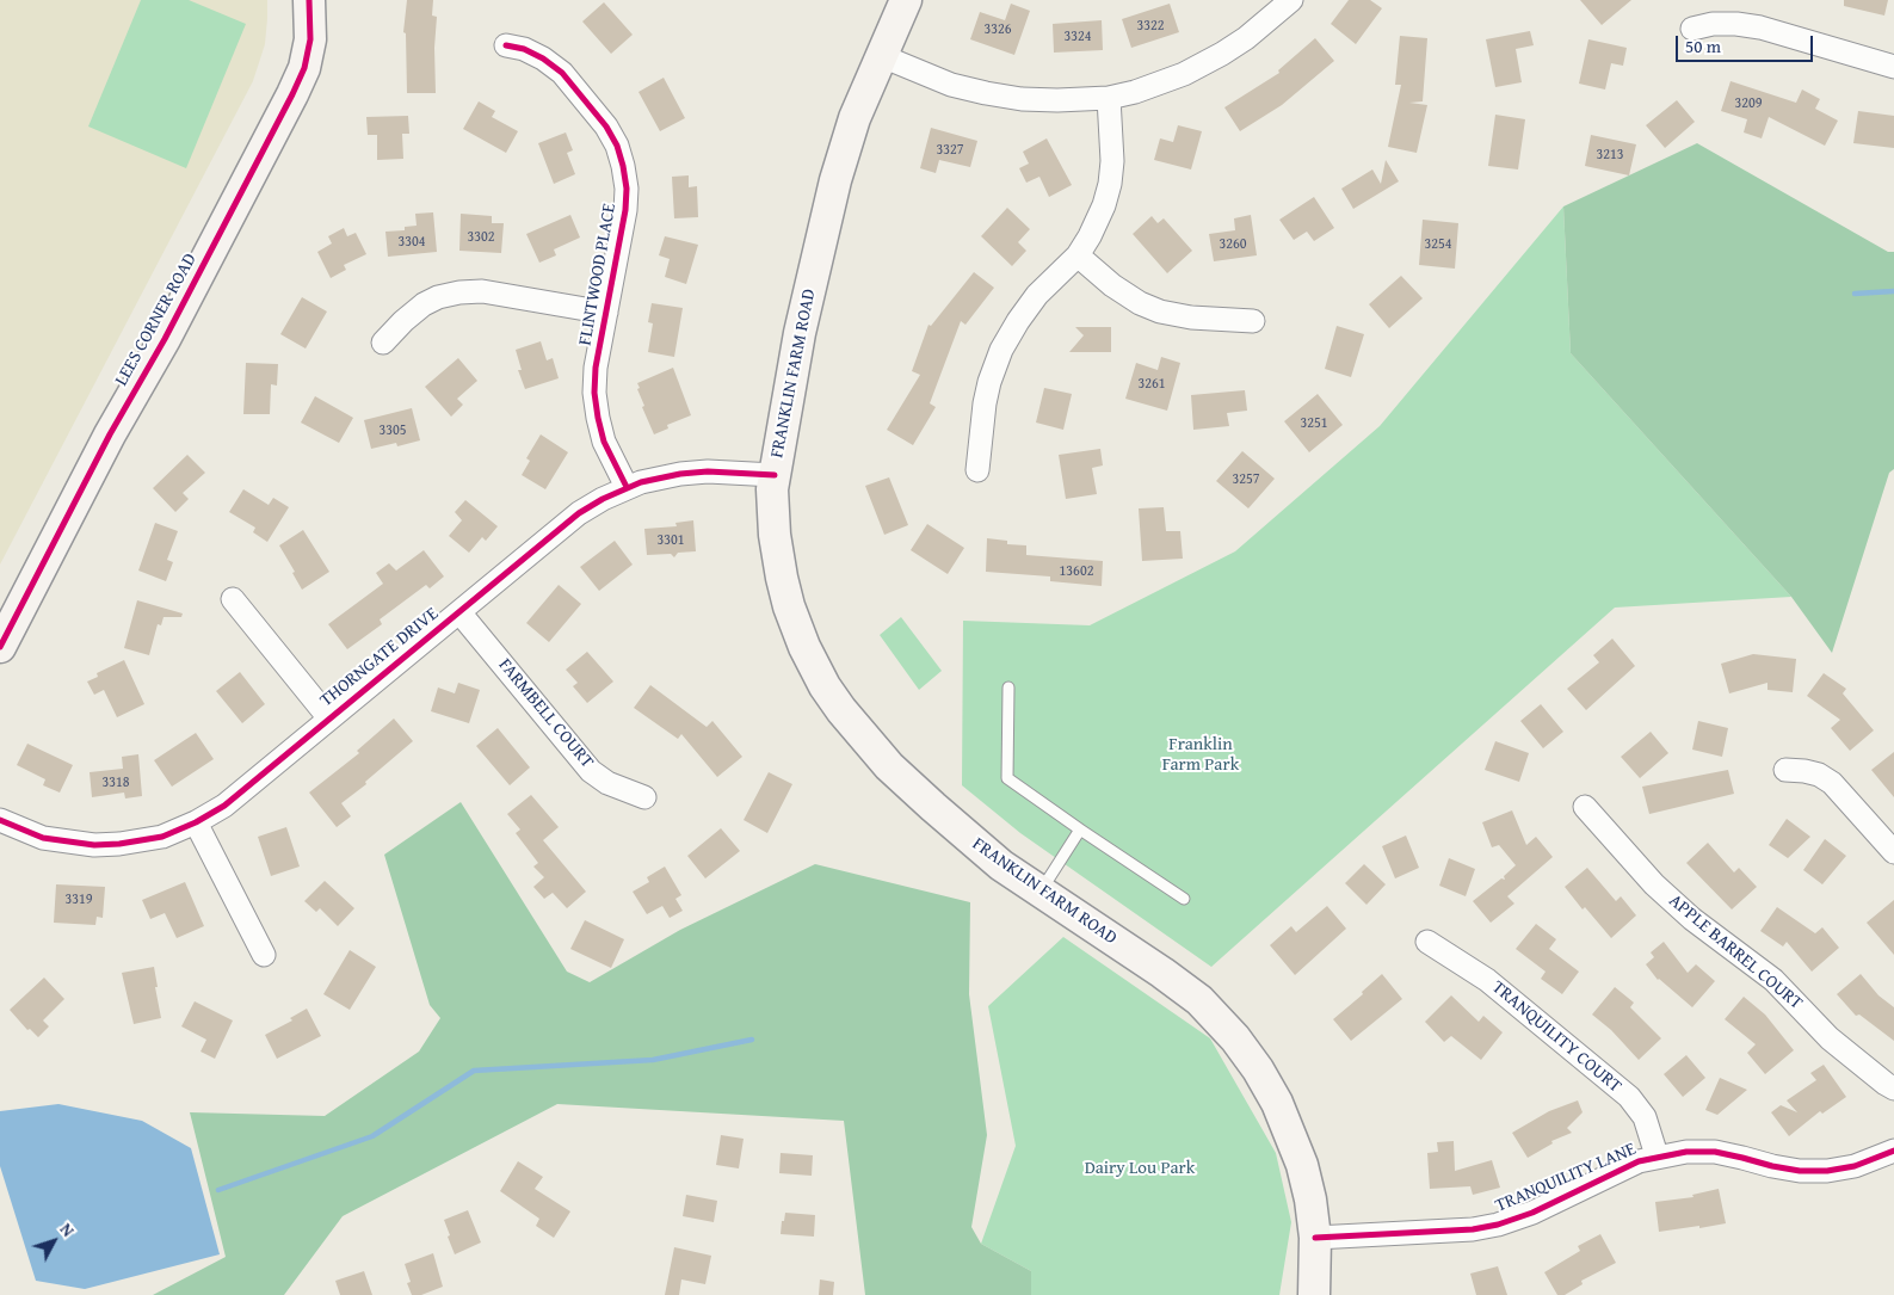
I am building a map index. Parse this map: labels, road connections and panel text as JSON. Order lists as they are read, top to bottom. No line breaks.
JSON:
{"streets":{"main road":["LEES CORNER ROAD","FRANKLIN FARM ROAD"],"street":["FLINTWOOD PLACE","THORNGATE DRIVE","FARMBELL COURT","APPLE BARREL COURT","TRANQUILITY COURT","TRANQUILITY LANE"]},"crossings":[["FLINTWOOD PLACE","THORNGATE DRIVE"],["FRANKLIN FARM ROAD","THORNGATE DRIVE"],["FRANKLIN FARM ROAD","TRANQUILITY LANE"],["THORNGATE DRIVE","FARMBELL COURT"],["TRANQUILITY COURT","TRANQUILITY LANE"]],"parks":["Franklin Farm Park","Dairy Lou Park"],"house_numbers":["3322","3326","3324","3209","3327","3213","3302","3304","3260","3254","3261","3251","3305","3257","3301","13602","3318","3319"],"scale_bar":"50 m","north":"top right"}
